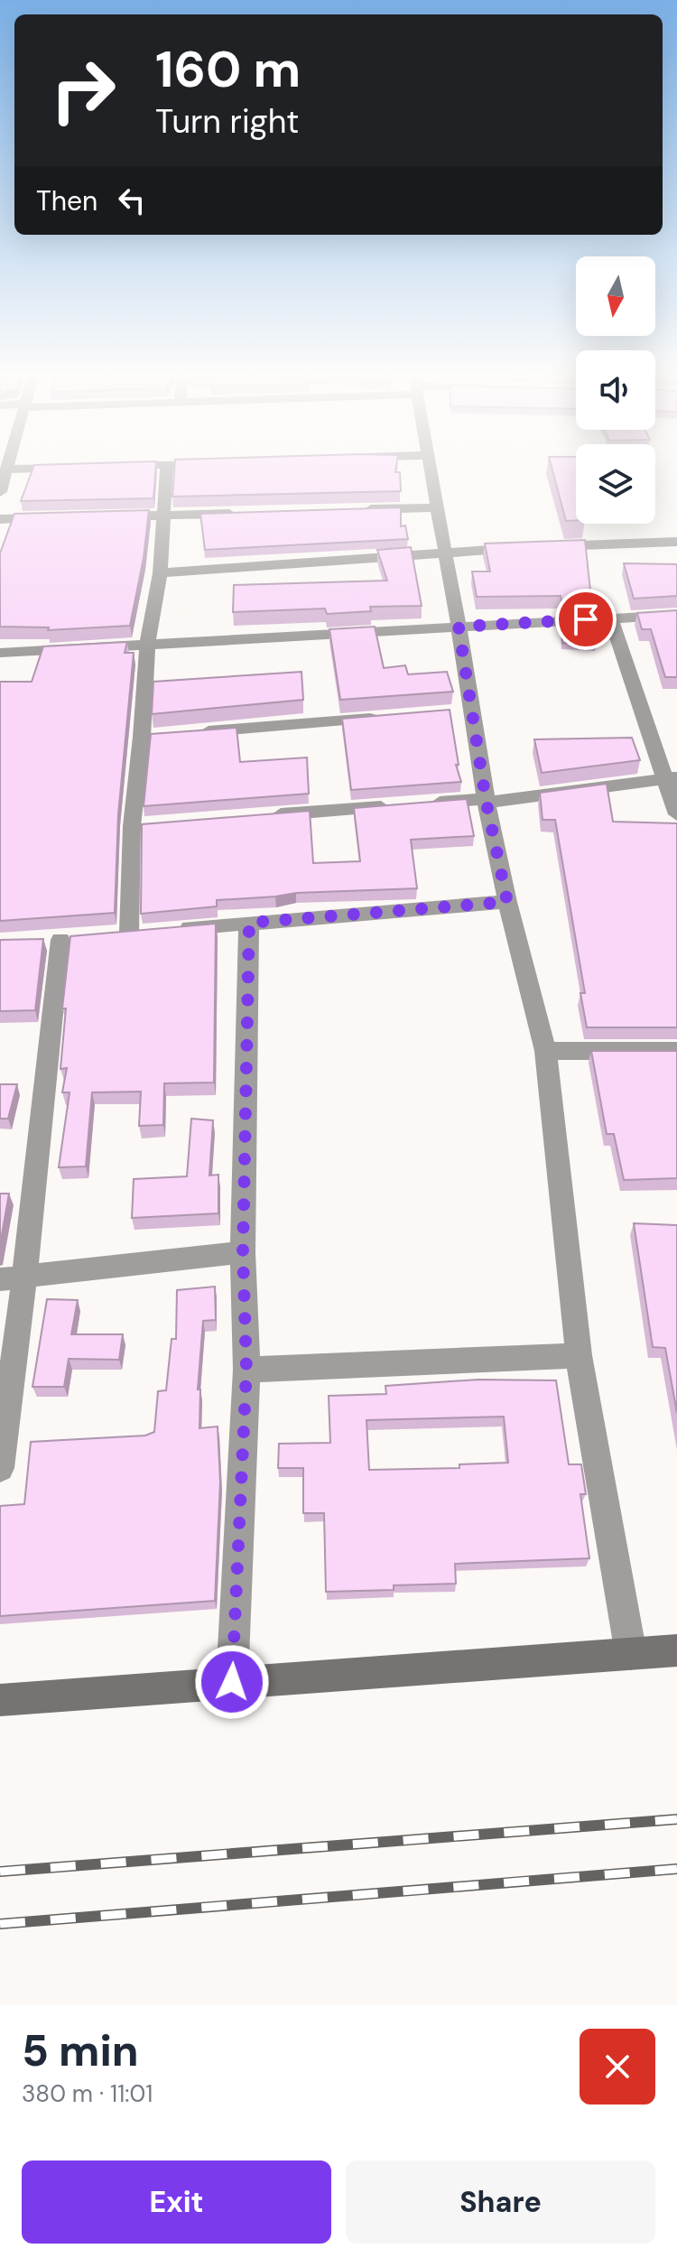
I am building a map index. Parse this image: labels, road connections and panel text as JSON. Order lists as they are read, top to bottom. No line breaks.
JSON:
{"north":"bottom","page":{"turn":["160 m","Turn right"],"then":"Then","heading":["5 min","380 m · 11:01"],"buttons":["Exit","Share"]}}
